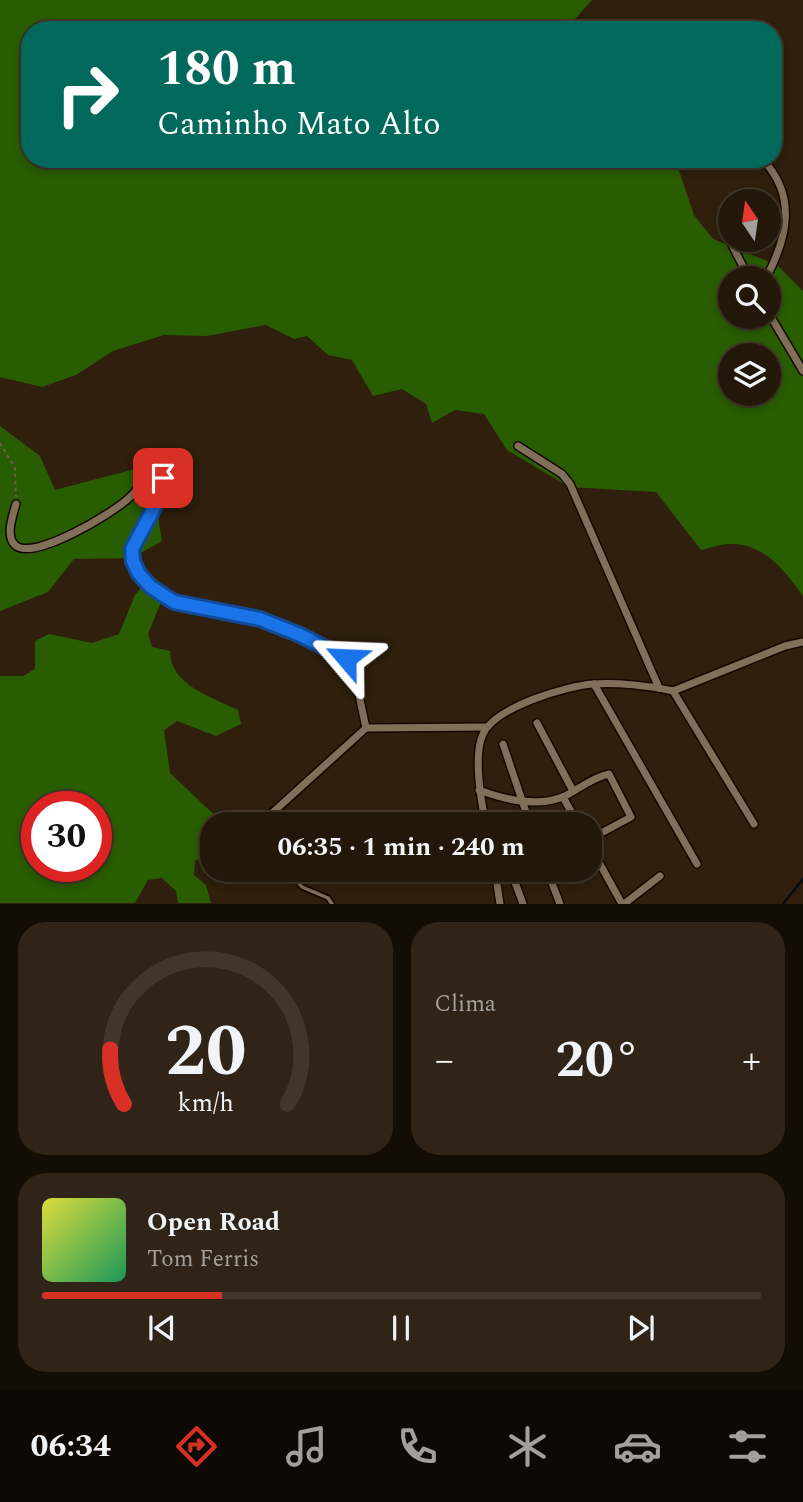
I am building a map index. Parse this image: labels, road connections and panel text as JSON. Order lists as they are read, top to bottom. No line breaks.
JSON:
{"north":"top","page":{"turn":["180 m","Caminho Mato Alto"],"limit":"30","trip":"06:35 · 1 min · 240 m","tile":"Clima","heat":["−","20°","+"],"song":["Open Road","Tom Ferris"],"tabs":"06:34","gauge":["20","km/h"]}}
